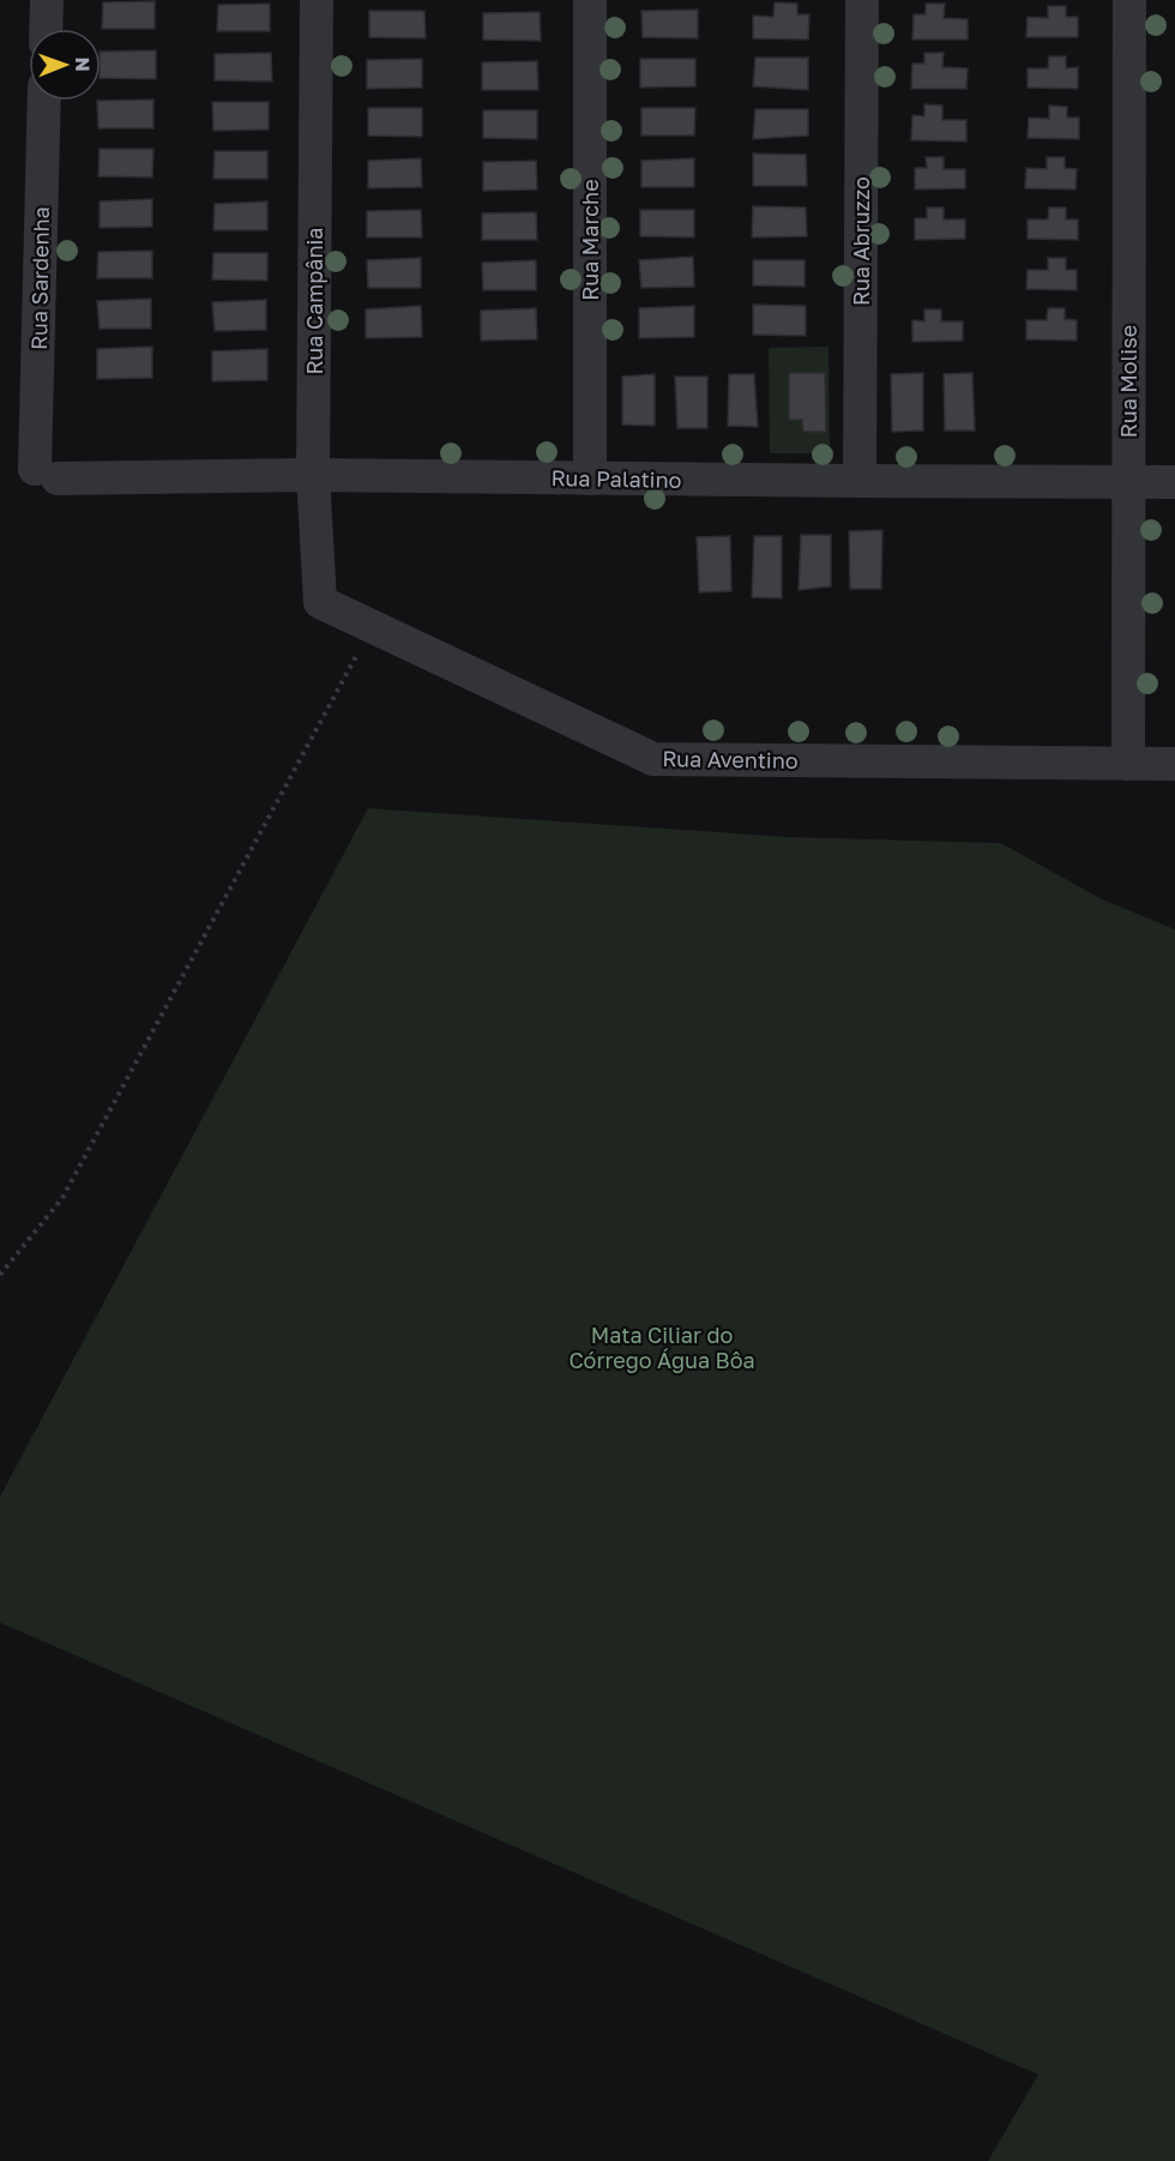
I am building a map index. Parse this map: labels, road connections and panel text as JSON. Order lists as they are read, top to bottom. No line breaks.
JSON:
{"streets":{"street":["Rua Marche","Rua Abruzzo","Rua Sardenha","Rua Campânia","Rua Molise","Rua Palatino","Rua Aventino"]},"crossings":[["Rua Marche","Rua Palatino"],["Rua Abruzzo","Rua Palatino"],["Rua Sardenha","Rua Palatino"],["Rua Campânia","Rua Palatino"],["Rua Campânia","Rua Aventino"],["Rua Molise","Rua Palatino"],["Rua Molise","Rua Aventino"]],"parks":["Mata Ciliar do Córrego Água Bôa"],"north":"right"}
